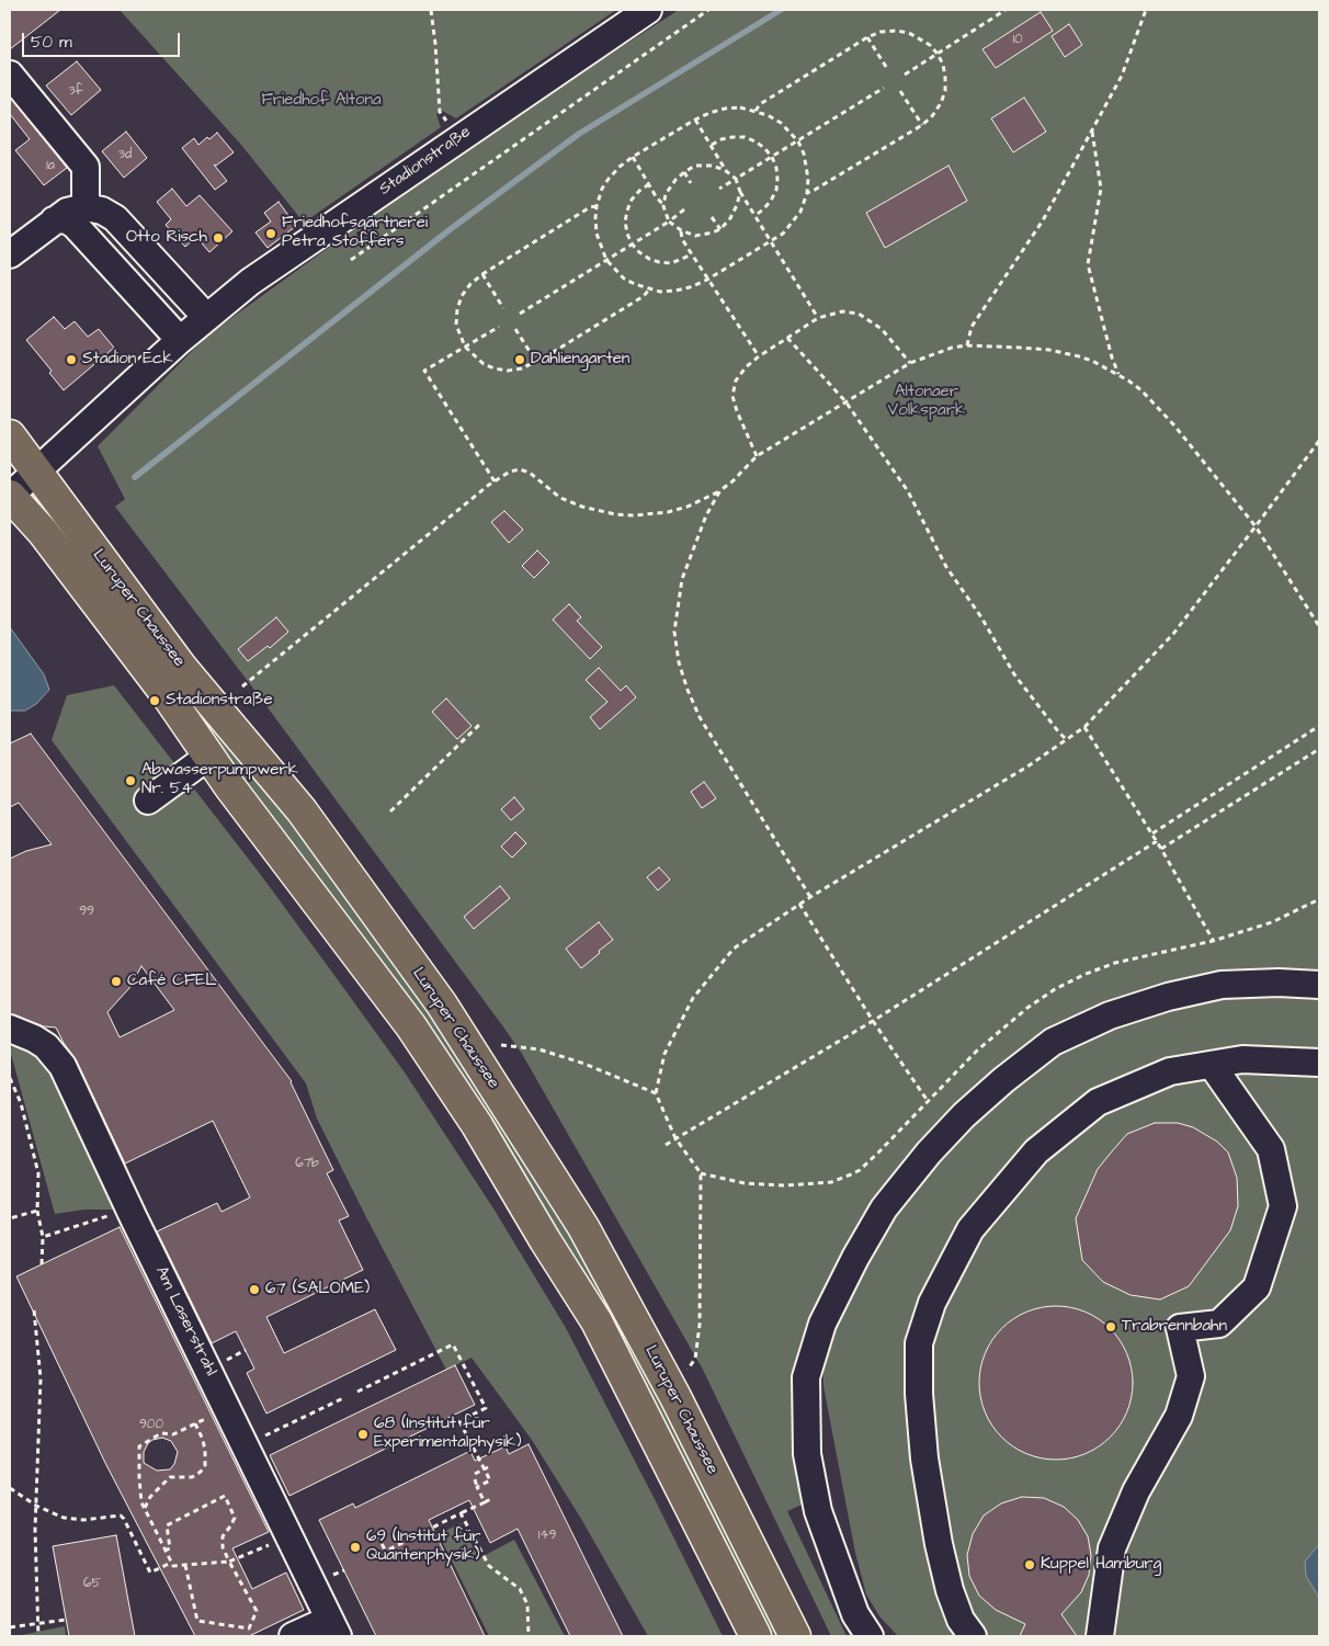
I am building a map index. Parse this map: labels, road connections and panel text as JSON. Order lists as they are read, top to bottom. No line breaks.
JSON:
{"streets":{"main road":["Luruper Chaussee"],"street":["Stadionstraße","Am Laserstrahl"]},"crossings":[["Stadionstraße","Luruper Chaussee"]],"parks":["Friedhof Altona","Altonaer Volkspark"],"places":["Friedhofsgärtnerei Petra Stoffers","Otto Risch","Stadion Eck","Dahliengarten","Stadionstraße","Abwasserpumpwerk Nr. 54","Café CFEL","67 (SALOME)","Trabrennbahn","68 (Institut für Experimentalphysik)","69 (Institut für Quantenphysik)","Kuppel Hamburg"],"house_numbers":["10","3f","3d","1a","99","67b","900","149","65"],"scale_bar":"50 m"}
